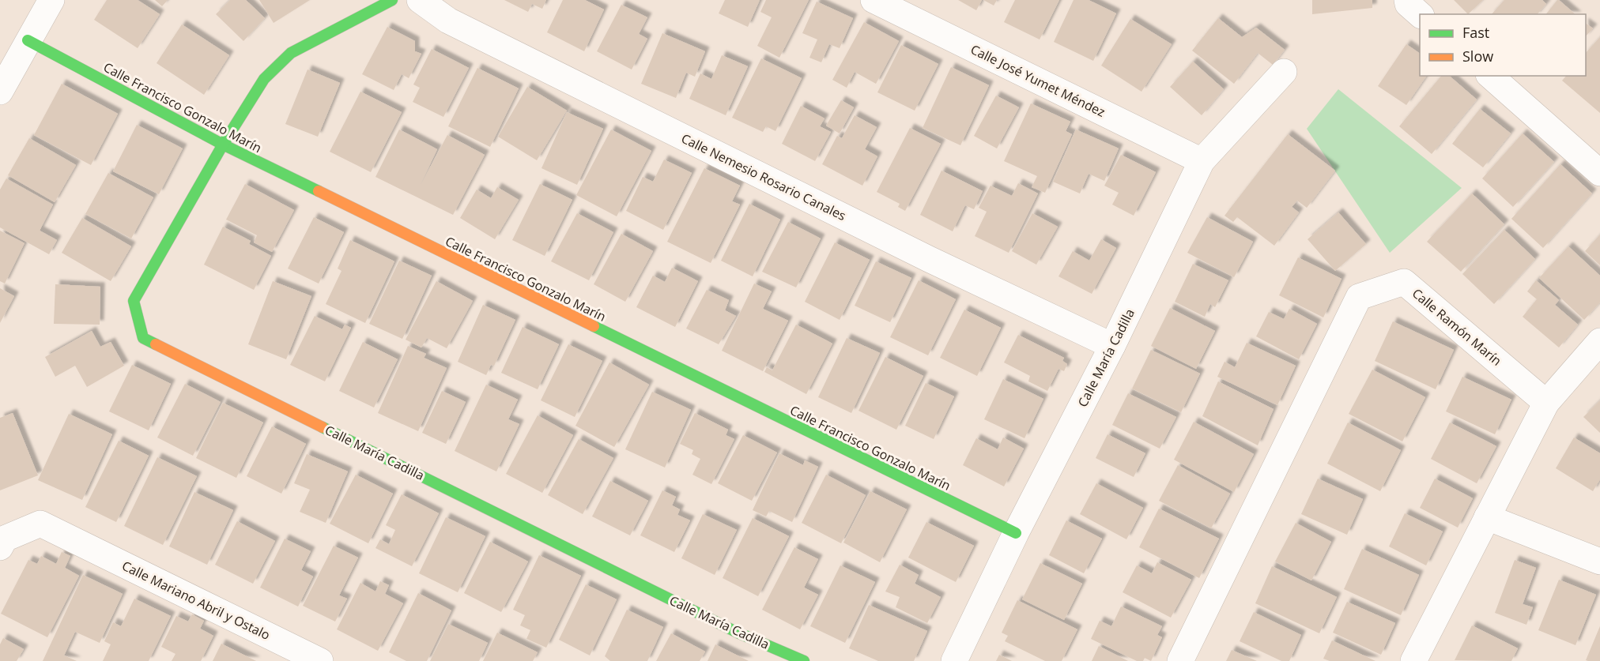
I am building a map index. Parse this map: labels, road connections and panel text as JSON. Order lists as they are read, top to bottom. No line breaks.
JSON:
{"streets":{"street":["Calle José Yumet Méndez","Calle Francisco Gonzalo Marín","Calle Nemesio Rosario Canales","Calle Ramón Marín","Calle María Cadilla","Calle Mariano Abril y Ostalo"]},"crossings":[["Calle José Yumet Méndez","Calle María Cadilla"],["Calle Francisco Gonzalo Marín","Calle María Cadilla"],["Calle Nemesio Rosario Canales","Calle María Cadilla"]],"legend":["Fast","Slow"]}
